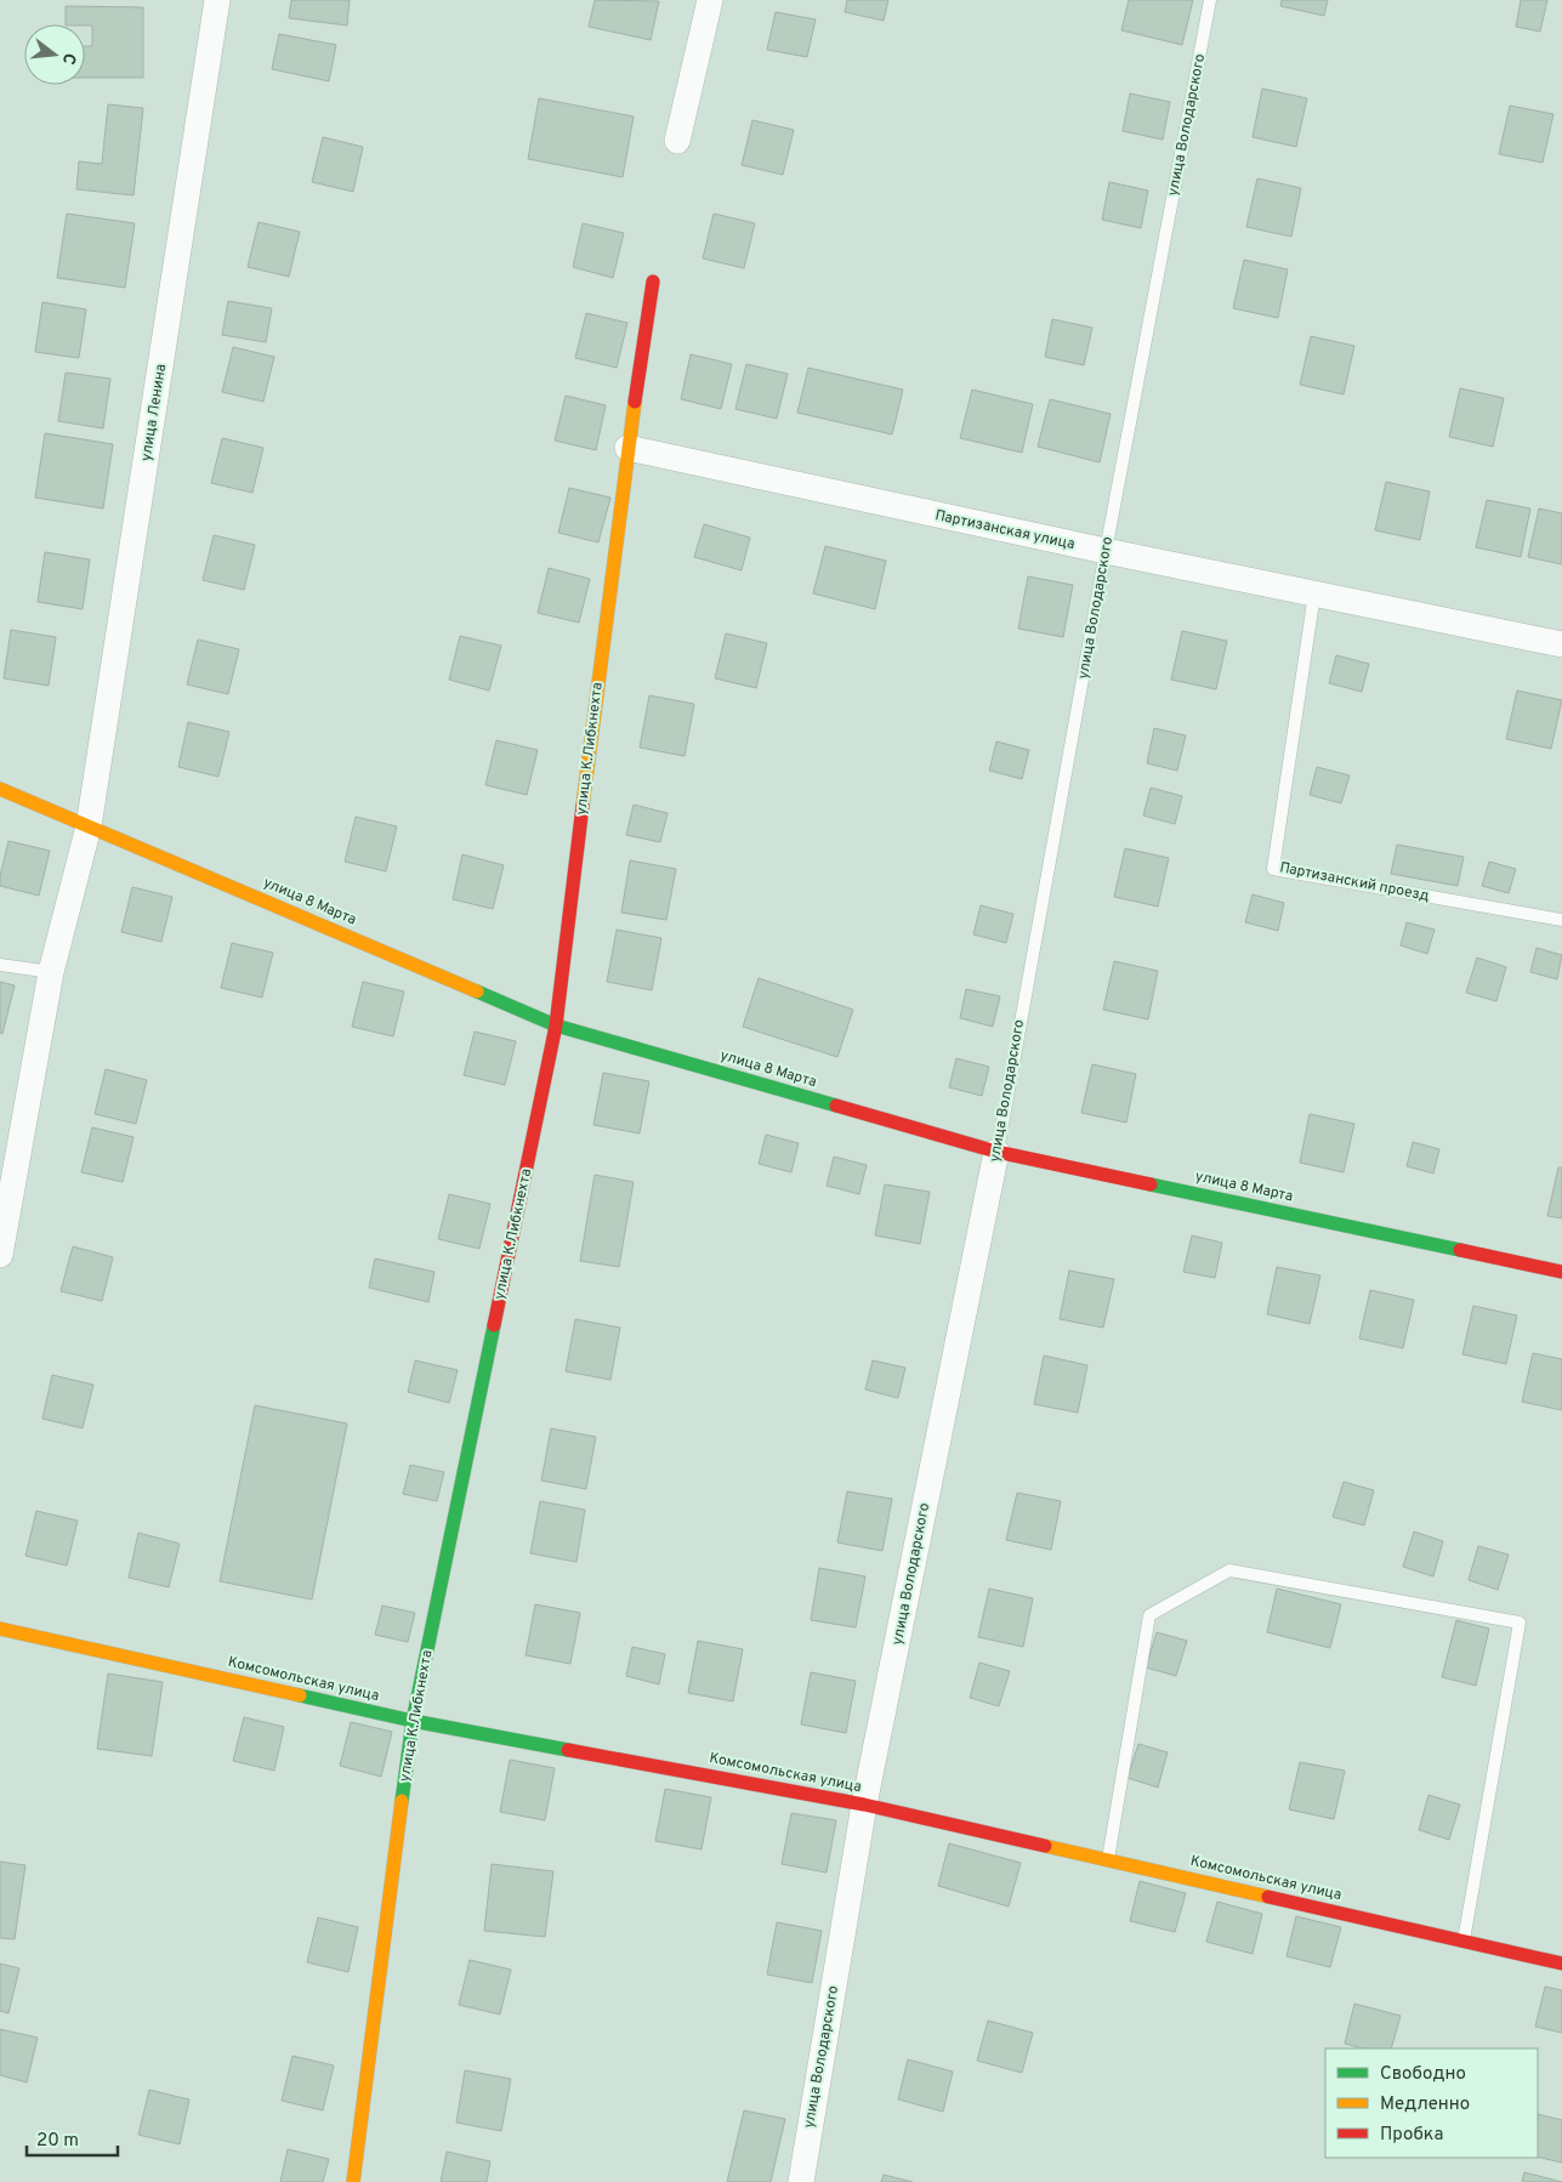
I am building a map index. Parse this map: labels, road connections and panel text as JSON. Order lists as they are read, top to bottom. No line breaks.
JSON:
{"streets":{"street":["улица Володарского","улица Ленина","Партизанская улица","улица К.Либкнехта","улица 8 Марта","Комсомольская улица"],"lane":["Партизанский проезд"]},"crossings":[["улица Володарского","Партизанская улица"],["улица Володарского","улица 8 Марта"],["улица Володарского","Комсомольская улица"],["улица Ленина","улица 8 Марта"],["Партизанская улица","улица К.Либкнехта"],["Партизанская улица","Партизанский проезд"],["улица К.Либкнехта","улица 8 Марта"],["улица К.Либкнехта","Комсомольская улица"]],"legend":["Свободно","Медленно","Пробка"],"scale_bar":"20 m","north":"right"}
